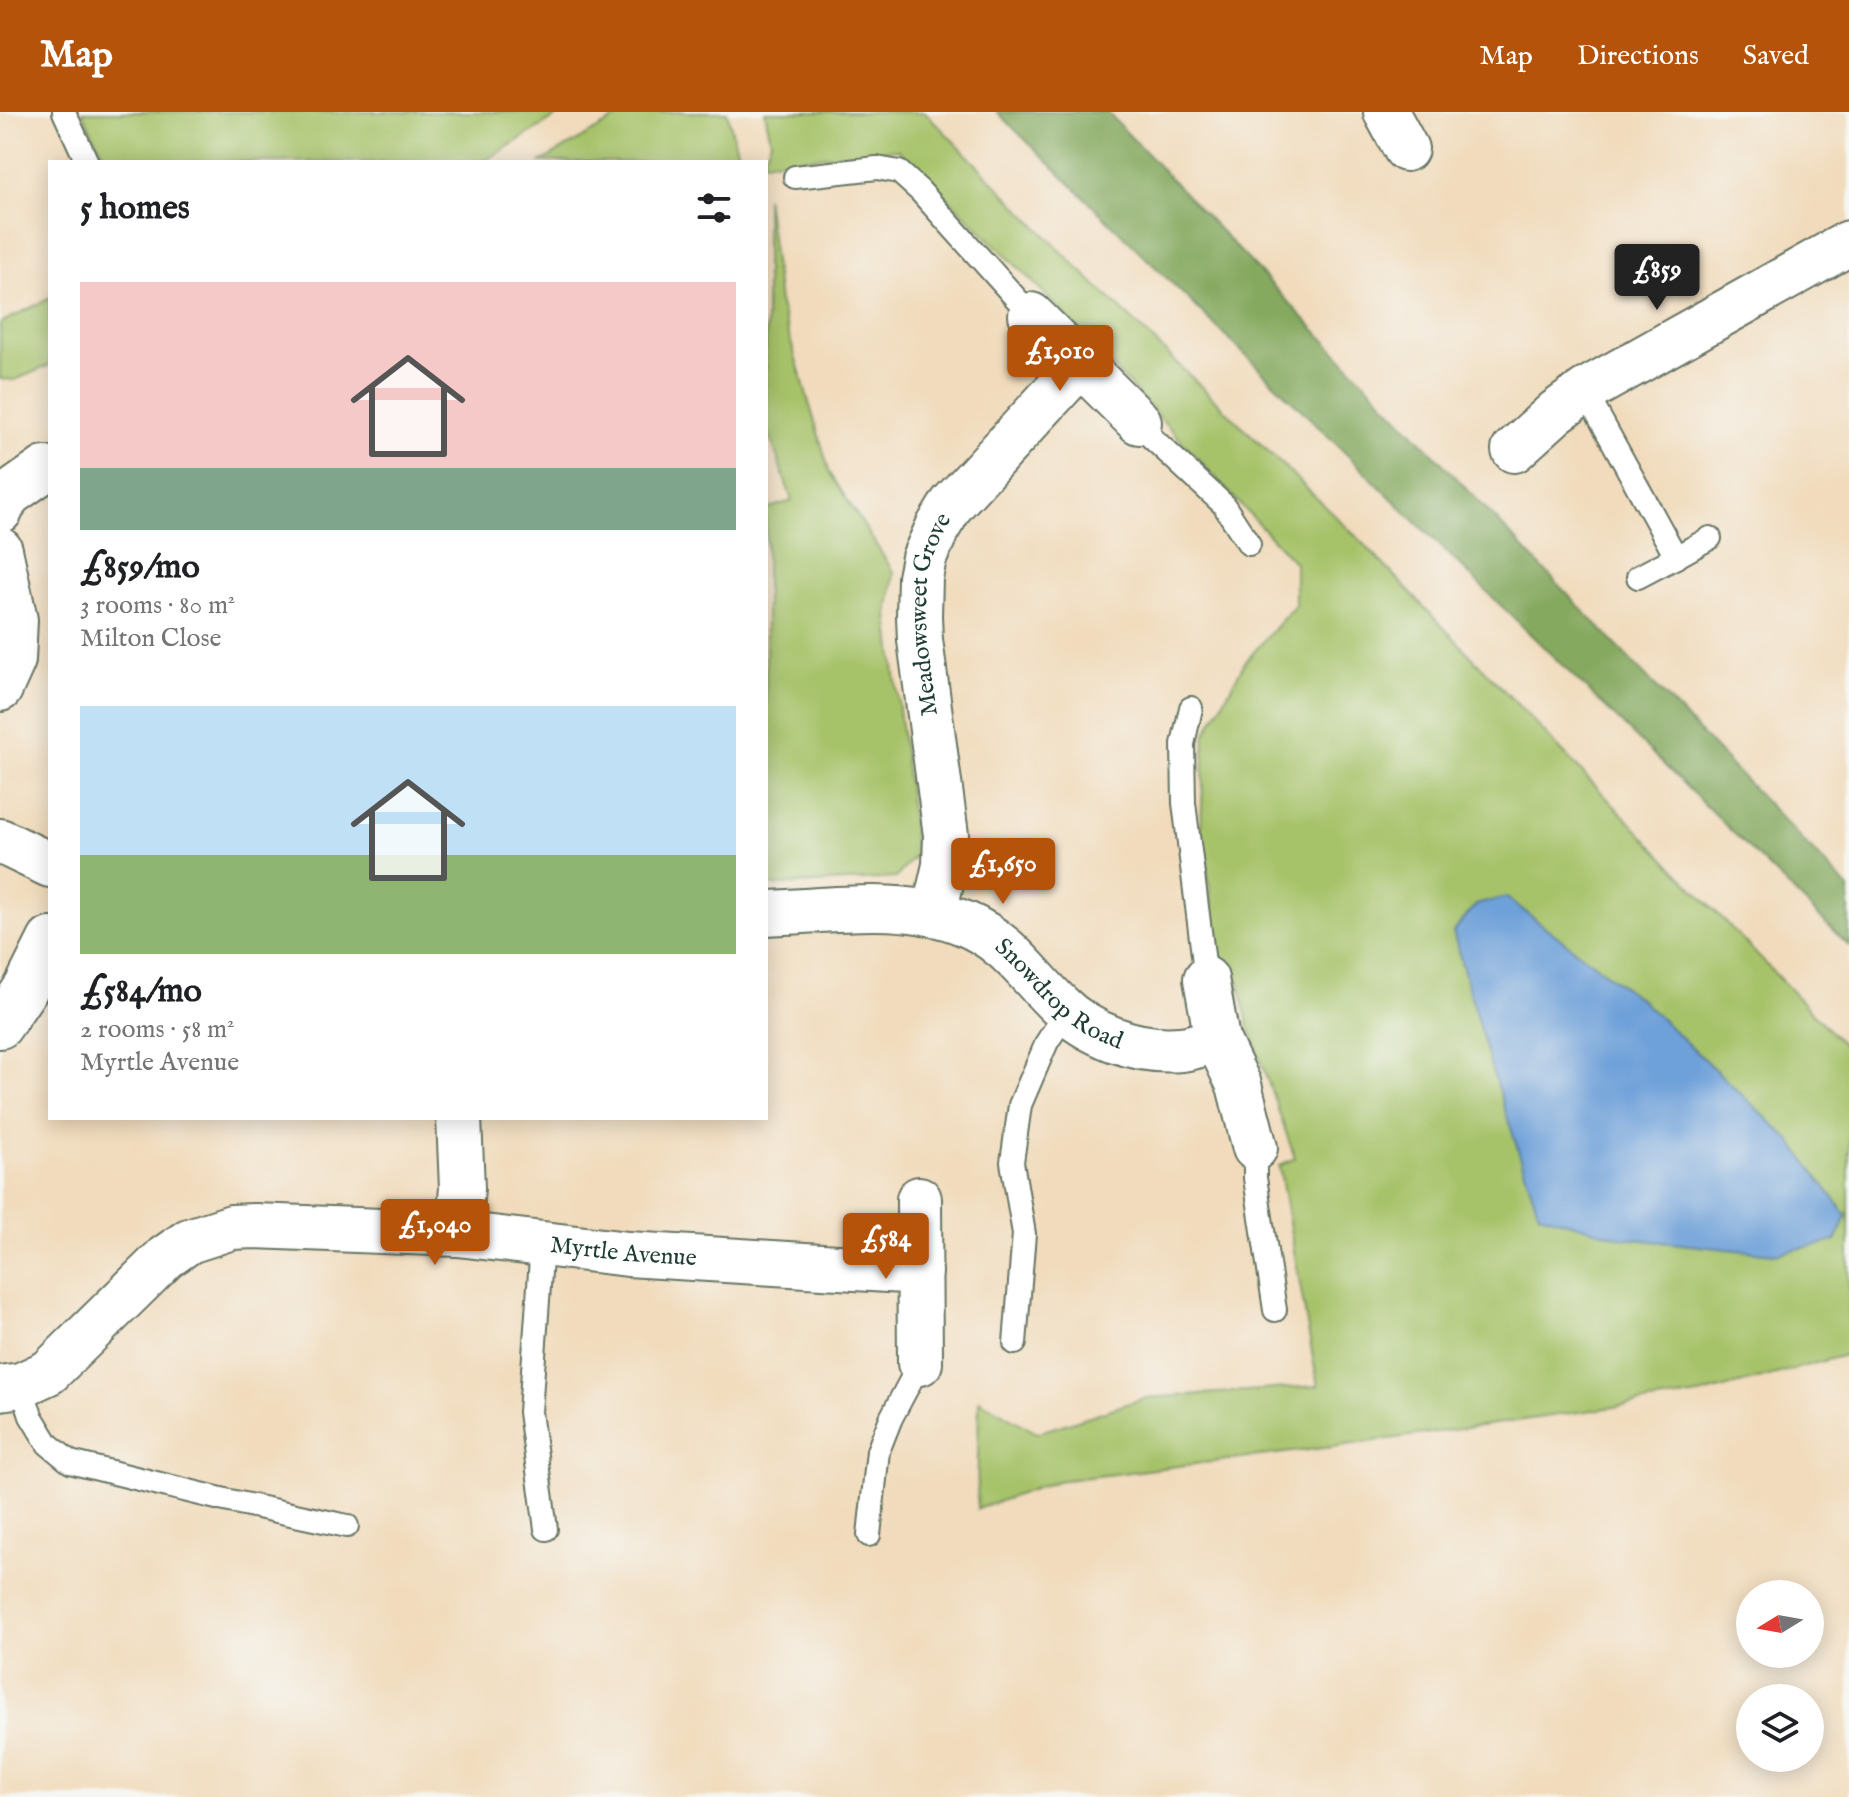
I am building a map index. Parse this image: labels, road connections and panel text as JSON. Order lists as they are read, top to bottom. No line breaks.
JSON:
{"streets":{"street":["Meadowsweet Grove","Snowdrop Road","Myrtle Avenue"]},"crossings":[["Meadowsweet Grove","Snowdrop Road"]],"north":"left","page":{"header":"Map","nav":["Map","Directions","Saved"],"heading":"5 homes","price":["£859","£1,010","£1,650","£1,040","£584"],"list":[{"name":"£859/mo","note":"3 rooms · 80 m² · Milton Close"},{"name":"£584/mo","note":"2 rooms · 58 m² · Myrtle Avenue"}]}}
